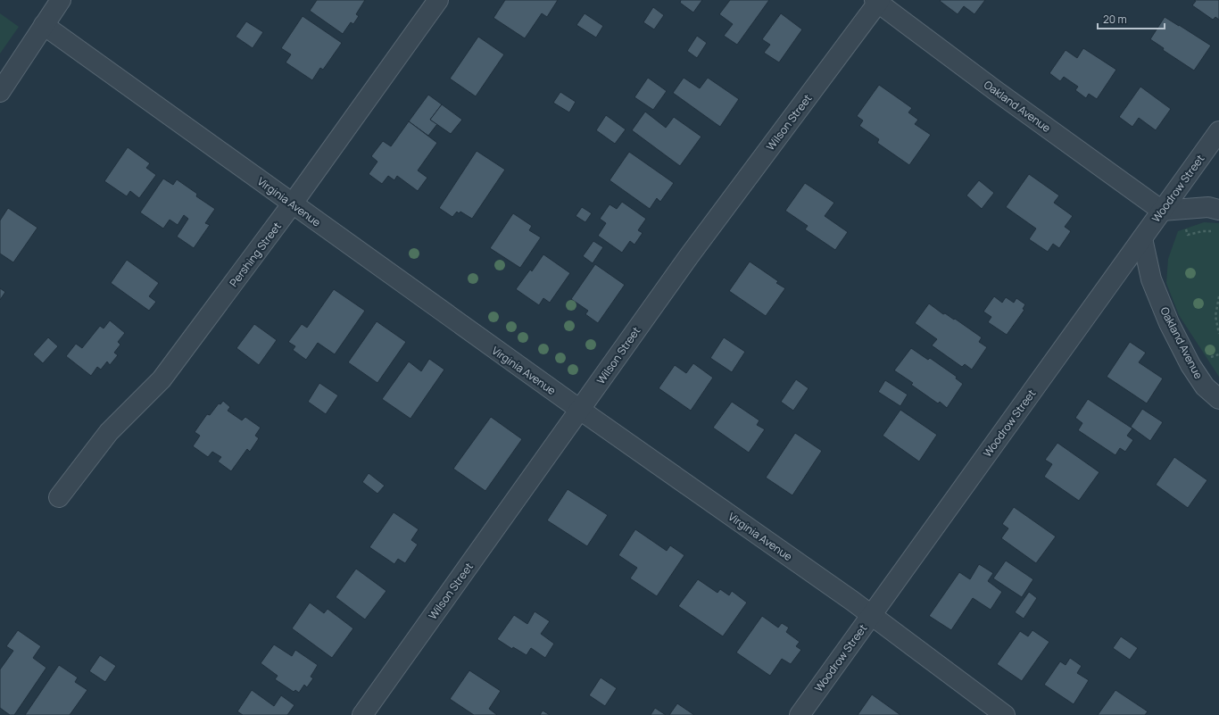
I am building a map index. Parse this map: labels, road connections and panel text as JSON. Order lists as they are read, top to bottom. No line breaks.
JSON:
{"streets":{"street":["Oakland Avenue","Wilson Street","Woodrow Street","Virginia Avenue","Pershing Street"]},"crossings":[["Oakland Avenue","Wilson Street"],["Oakland Avenue","Woodrow Street"],["Wilson Street","Virginia Avenue"],["Woodrow Street","Virginia Avenue"],["Virginia Avenue","Pershing Street"]],"scale_bar":"20 m"}
